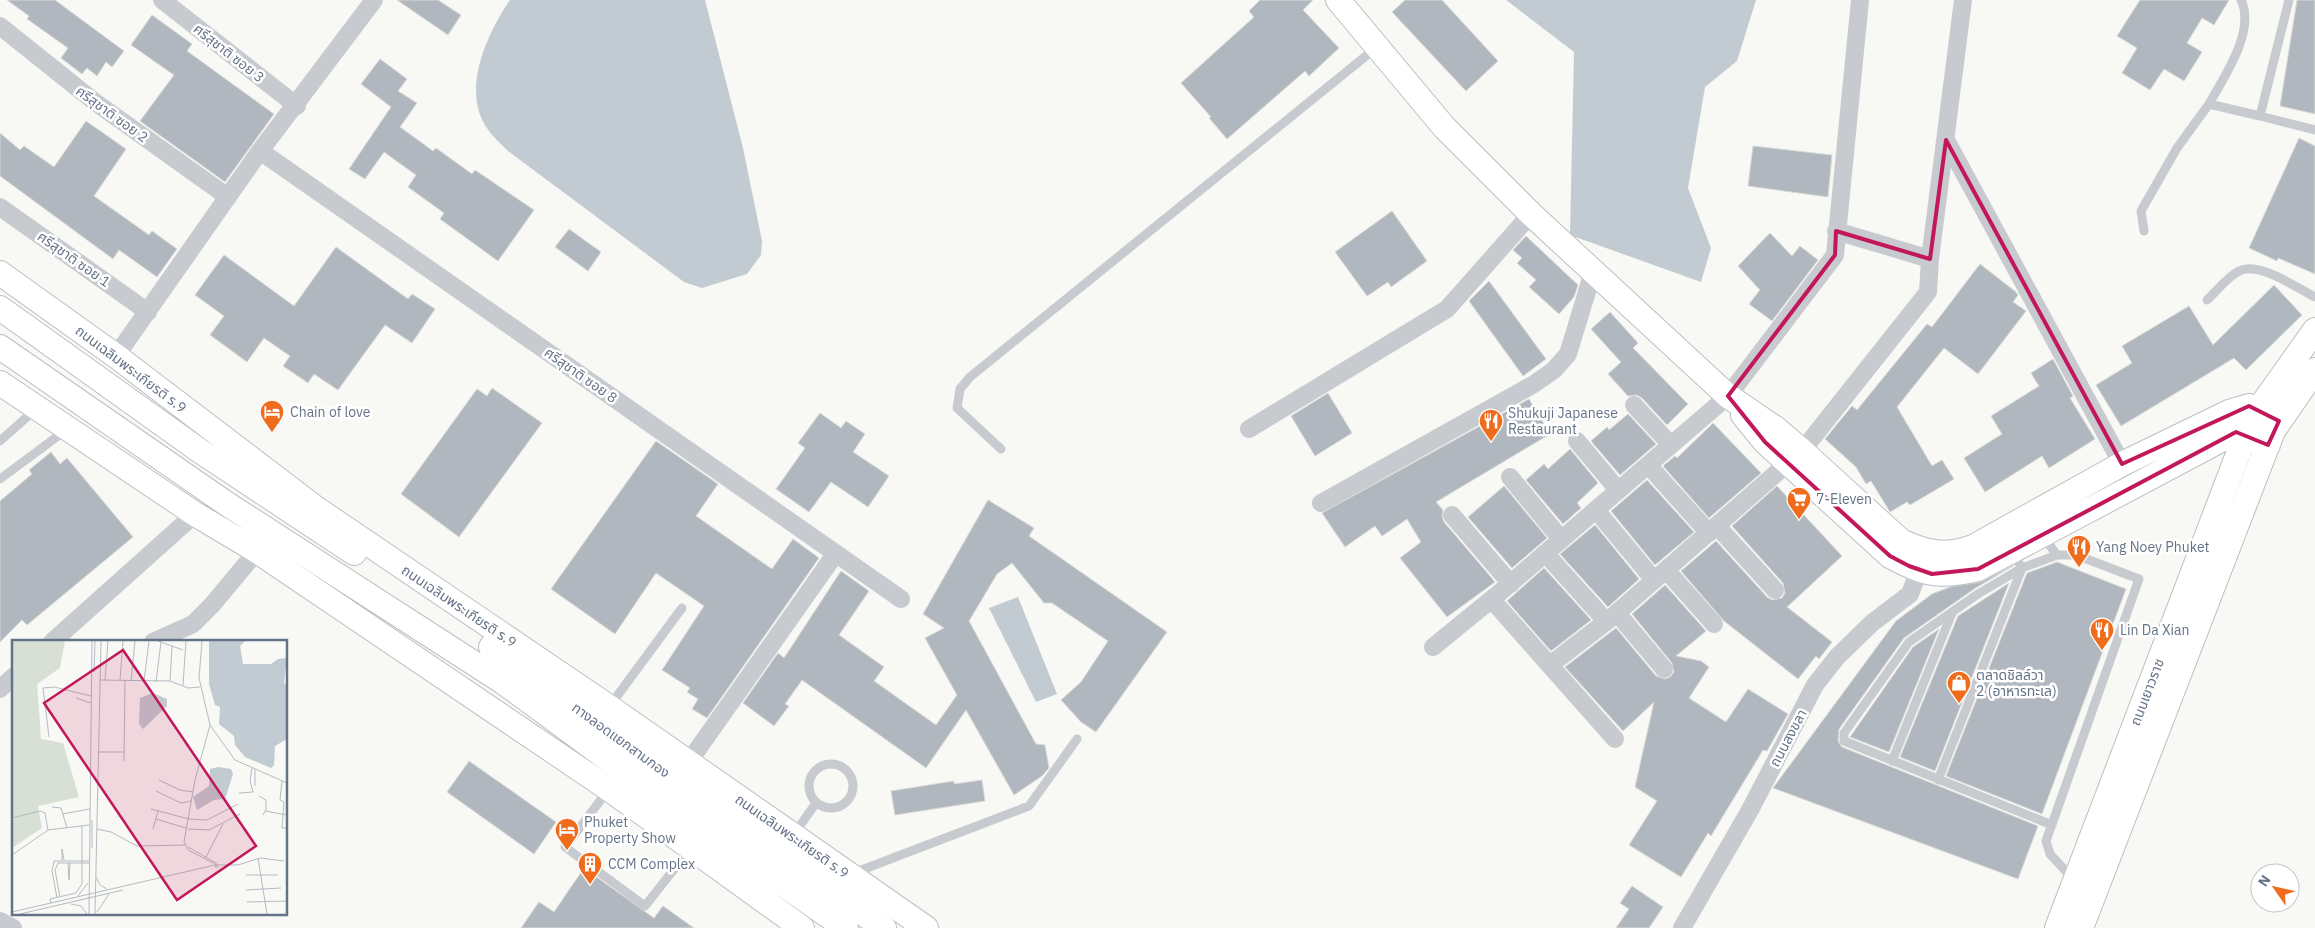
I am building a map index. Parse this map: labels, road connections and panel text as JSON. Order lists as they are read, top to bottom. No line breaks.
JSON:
{"streets":{"main road":["ถนนเฉลิมพระเกียรติ ร.9","ถนนเยาวราช","ทางลอดแยกสามกอง"],"street":["ศรีสุชาติ ซอย 3","ศรีสุชาติ ซอย 2","ศรีสุชาติ ซอย 1","ศรีสุชาติ ซอย 8","ถนนสงขลา"]},"crossings":[["ถนนเฉลิมพระเกียรติ ร.9","ทางลอดแยกสามกอง"]],"places":{"hotel":["Chain of love","Phuket Property Show"],"restaurant":["Shukuji Japanese Restaurant","Yang Noey Phuket","Lin Da Xian"],"supermarket":["7-Eleven"],"shop":["ตลาดชิลล์วา 2 (อาหารทะเล)"],"building":["CCM Complex"]},"north":"top left"}
